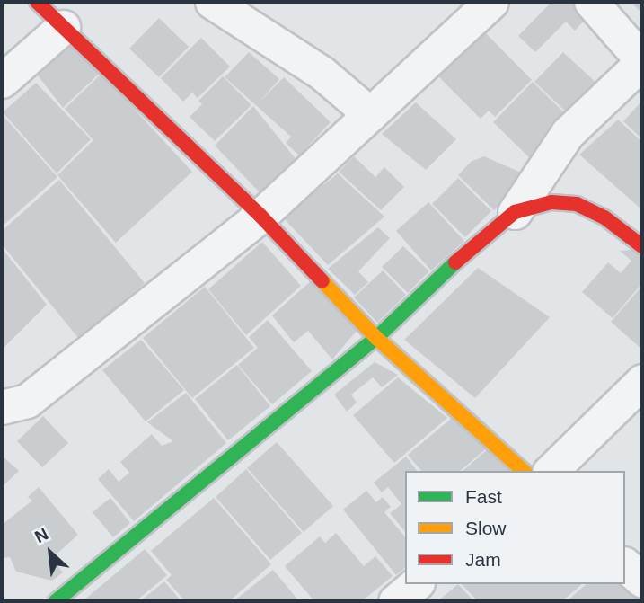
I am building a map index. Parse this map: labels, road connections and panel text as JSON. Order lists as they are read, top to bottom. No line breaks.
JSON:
{"legend":["Fast","Slow","Jam"],"north":"top left"}
